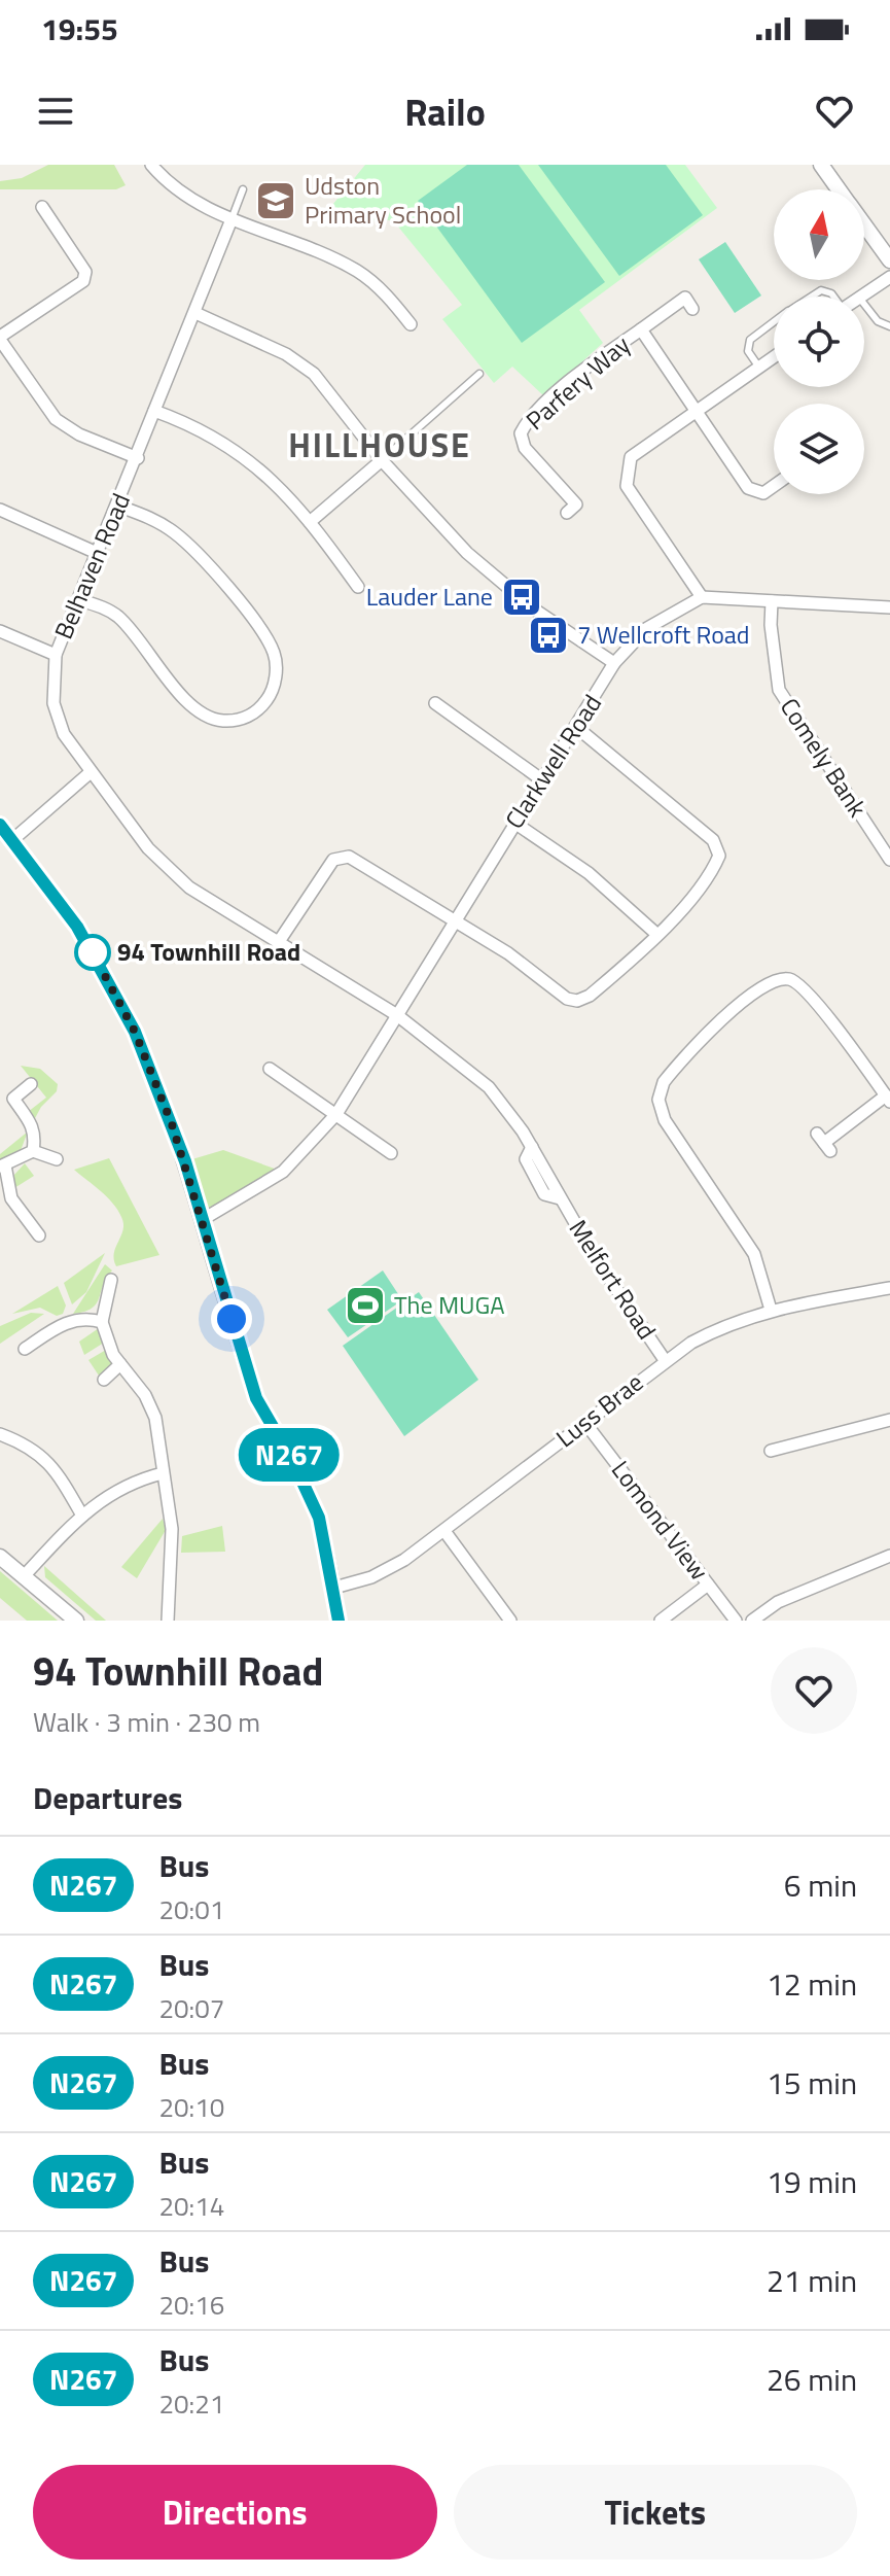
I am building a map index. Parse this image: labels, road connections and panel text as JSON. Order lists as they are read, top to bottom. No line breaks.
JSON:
{"streets":{"street":["Parfery Way","Belhaven Road","Comely Bank","Clarkwell Road","Melfort Road","Luss Brae","Lomond View"]},"crossings":[["Belhaven Road","Clarkwell Road"],["Belhaven Road","Melfort Road"],["Clarkwell Road","Melfort Road"],["Melfort Road","Luss Brae"],["Luss Brae","Lomond View"]],"districts":["HILLHOUSE"],"places":{"school or university":["Udston Primary School"],"bus stop":["Lauder Lane","7 Wellcroft Road"],"other":["94 Townhill Road"],"sports":["The MUGA"]},"lines":["bus line N267"],"north":"top","page":{"status":"19:55","header":"Railo","on_map":"N267","heading":[["94 Townhill Road","Walk · 3 min · 230 m"],"Departures"],"list":[{"mark":"N267","name":"Bus","note":"20:01","value":"6 min"},{"mark":"N267","name":"Bus","note":"20:07","value":"12 min"},{"mark":"N267","name":"Bus","note":"20:10","value":"15 min"},{"mark":"N267","name":"Bus","note":"20:14","value":"19 min"},{"mark":"N267","name":"Bus","note":"20:16","value":"21 min"},{"mark":"N267","name":"Bus","note":"20:21","value":"26 min"}],"buttons":["Directions","Tickets"]}}
